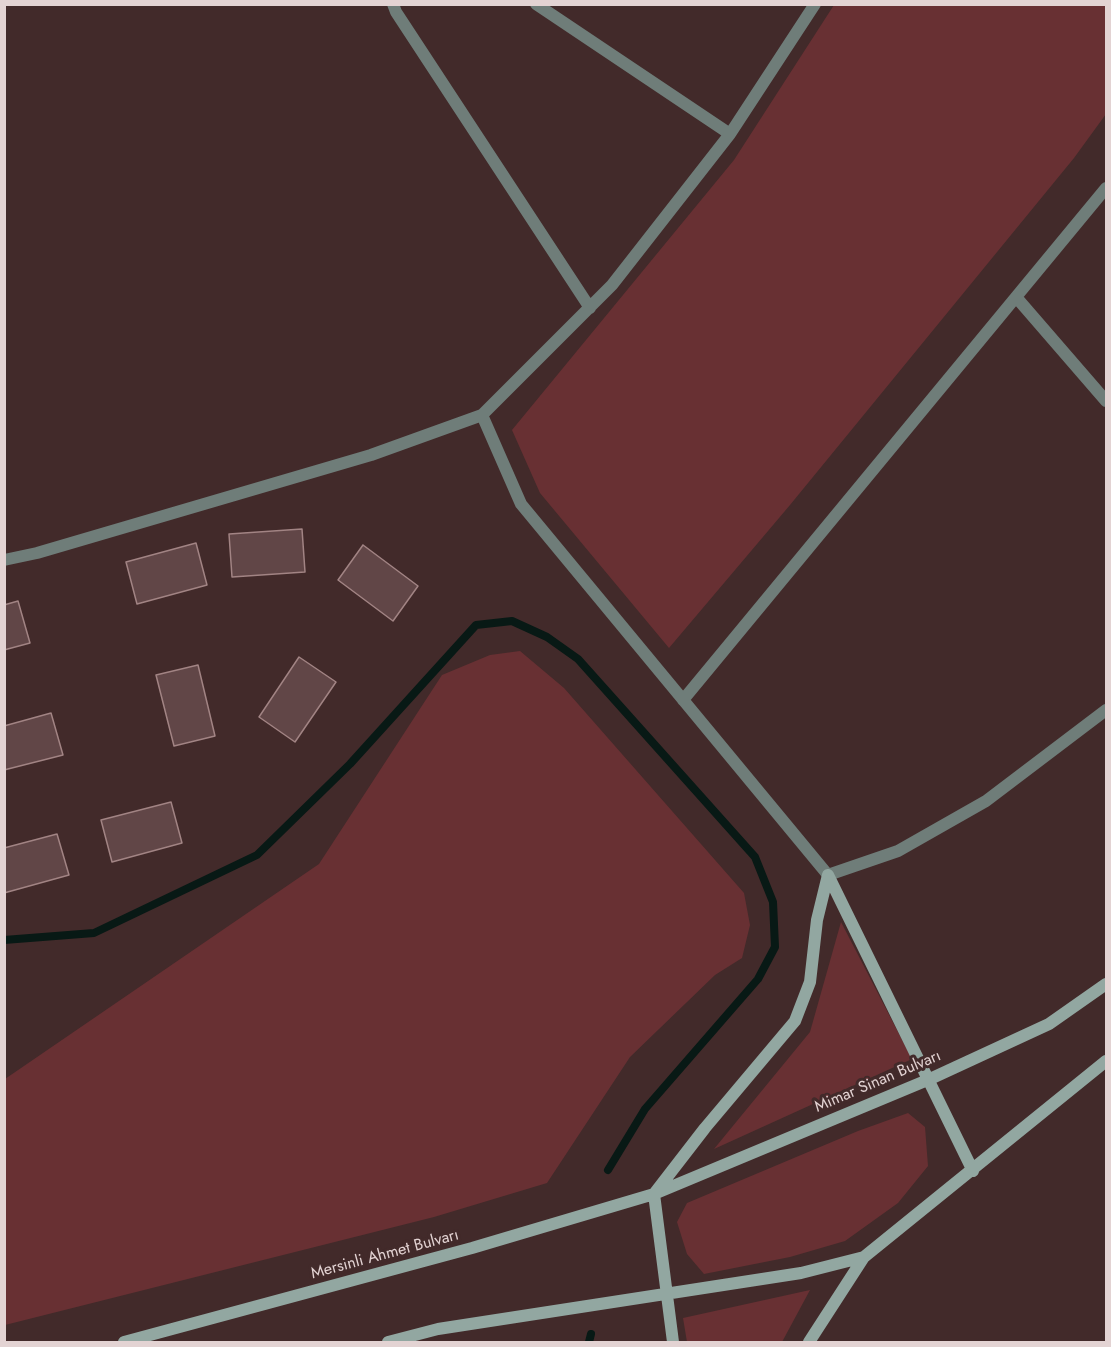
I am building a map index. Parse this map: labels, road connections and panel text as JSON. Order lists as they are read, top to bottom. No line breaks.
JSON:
{"streets":{"main road":["Mimar Sinan Bulvarı","Mersinli Ahmet Bulvarı"]},"crossings":[["Mimar Sinan Bulvarı","Mersinli Ahmet Bulvarı"]]}
